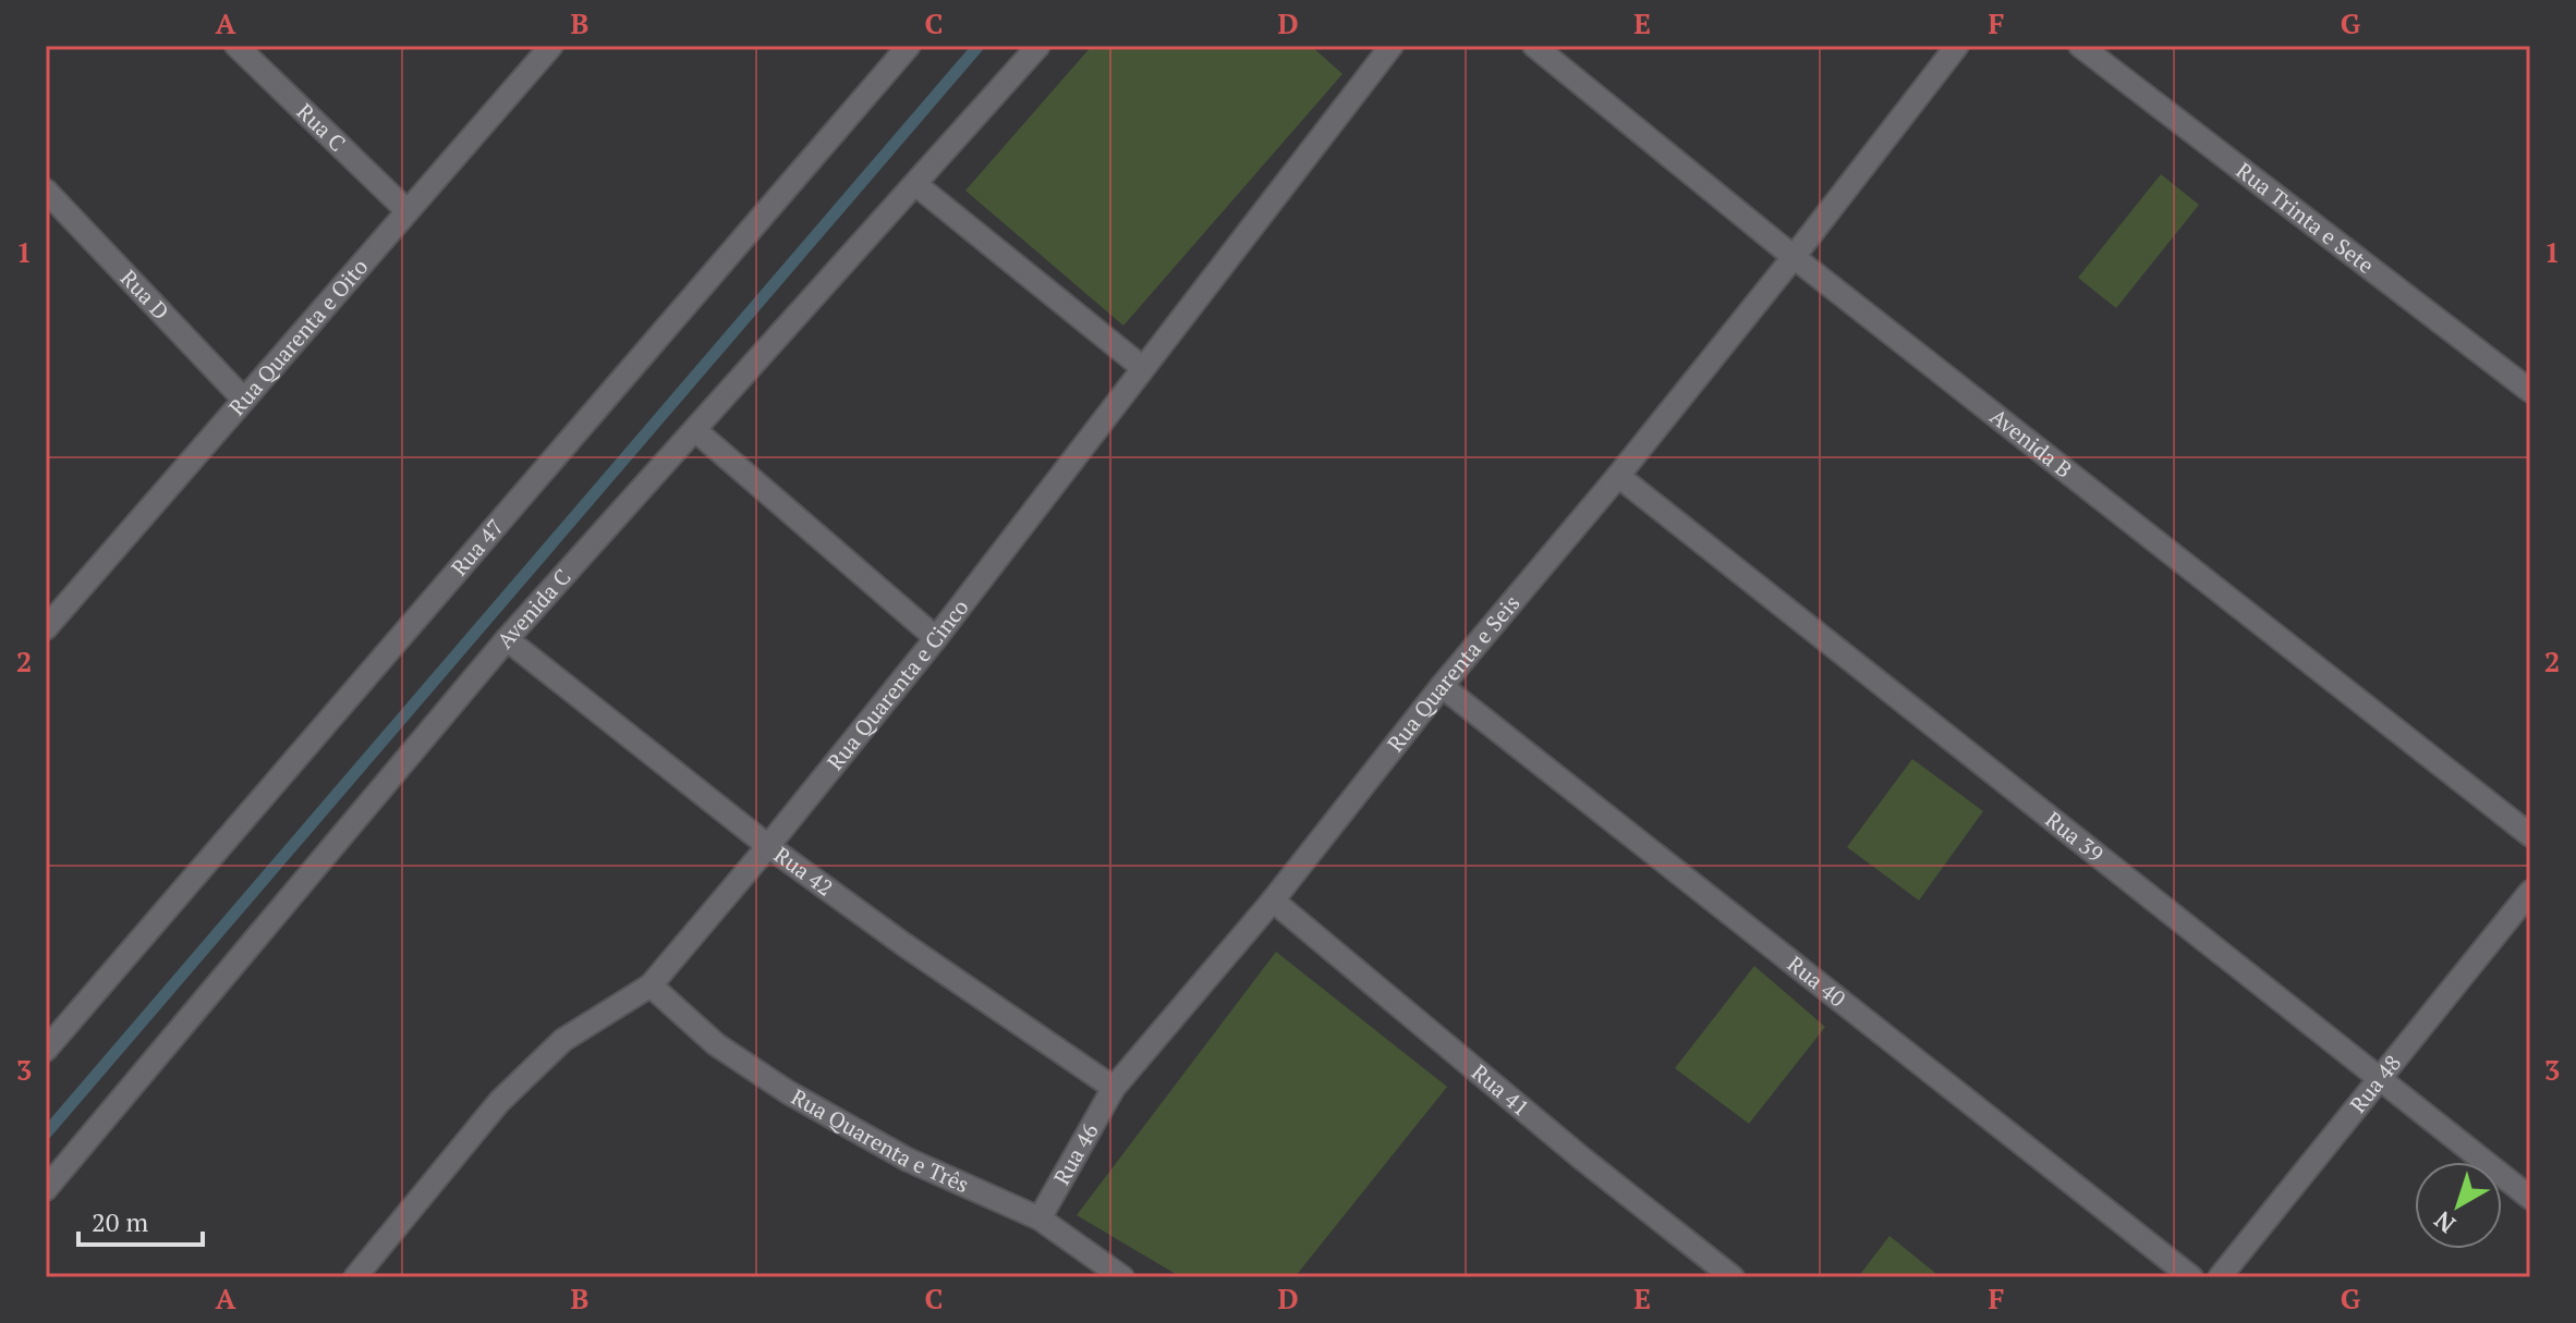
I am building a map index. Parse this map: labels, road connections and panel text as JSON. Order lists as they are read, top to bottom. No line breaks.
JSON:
{"streets":{"street":["Rua C","Rua Trinta e Sete","Rua D","Rua Quarenta e Oito","Avenida B","Rua 47","Avenida C","Rua Quarenta e Seis","Rua Quarenta e Cinco","Rua 39","Rua 42","Rua 40","Rua 48","Rua 41","Rua Quarenta e Três","Rua 46"]},"crossings":[["Rua C","Rua Quarenta e Oito"],["Rua D","Rua Quarenta e Oito"],["Avenida B","Rua Quarenta e Seis"],["Avenida C","Rua 42"],["Rua Quarenta e Seis","Rua 39"],["Rua Quarenta e Seis","Rua 42"],["Rua Quarenta e Seis","Rua 40"],["Rua Quarenta e Seis","Rua 41"],["Rua Quarenta e Seis","Rua 46"],["Rua Quarenta e Cinco","Rua 42"],["Rua Quarenta e Cinco","Rua Quarenta e Três"],["Rua 39","Rua 48"],["Rua 42","Rua 46"],["Rua Quarenta e Três","Rua 46"]],"scale_bar":"20 m","north":"bottom left","grid":{"columns":["A","B","C","D","E","F","G"],"rows":["1","2","3"]}}
